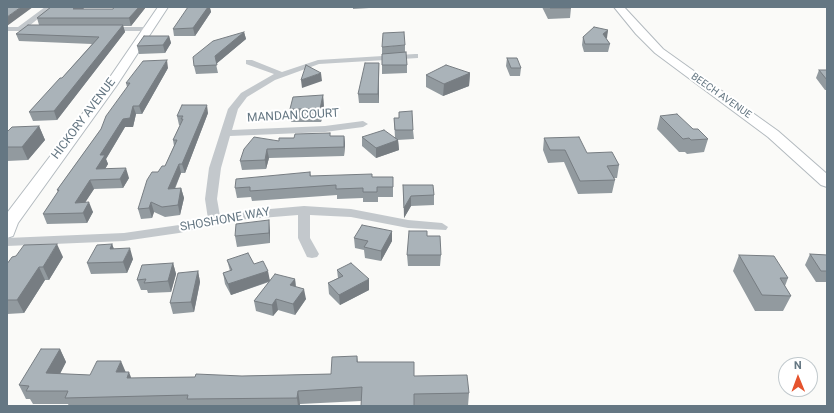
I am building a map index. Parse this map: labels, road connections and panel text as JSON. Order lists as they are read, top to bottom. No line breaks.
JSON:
{"streets":{"street":["BEECH AVENUE","MANDAN COURT","HICKORY AVENUE","SHOSHONE WAY"]},"north":"top"}
